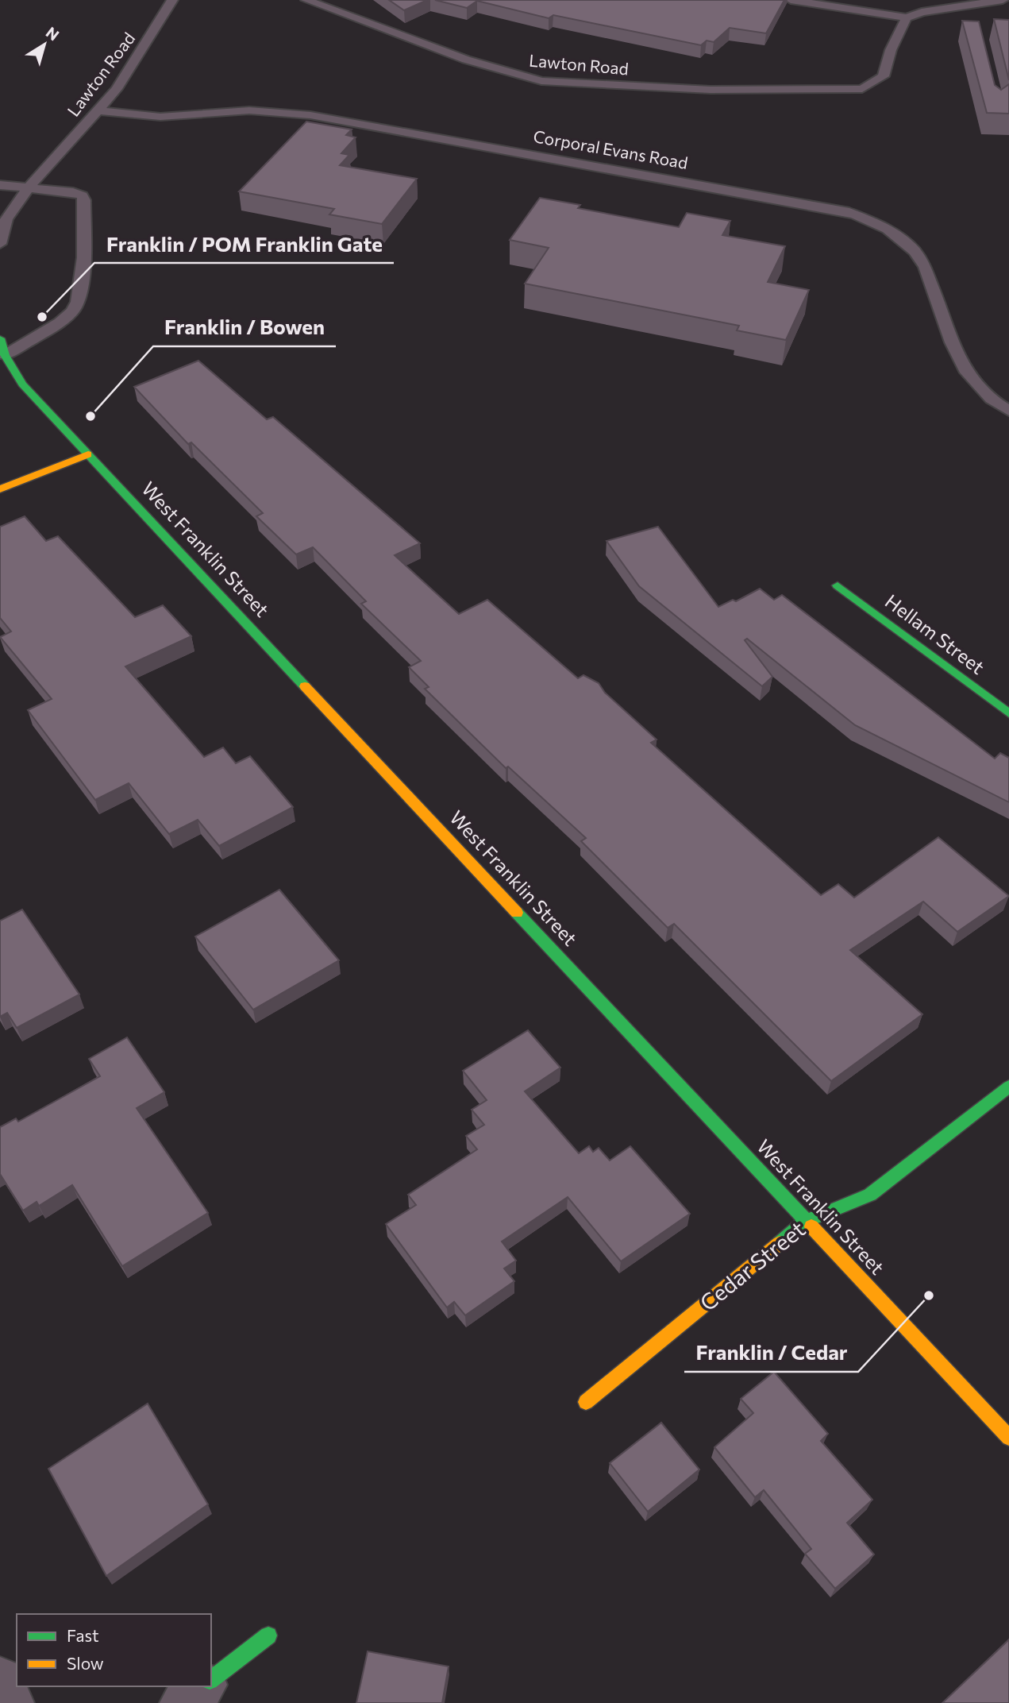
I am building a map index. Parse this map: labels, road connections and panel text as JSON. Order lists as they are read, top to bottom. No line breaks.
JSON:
{"streets":{"street":["West Franklin Street","Hellam Street","Cedar Street"],"lane":["Lawton Road","Corporal Evans Road"]},"crossings":[["Lawton Road","Corporal Evans Road"],["West Franklin Street","Cedar Street"]],"places":["Franklin / POM Franklin Gate","Franklin / Bowen","Franklin / Cedar"],"legend":["Fast","Slow"],"north":"top right"}
